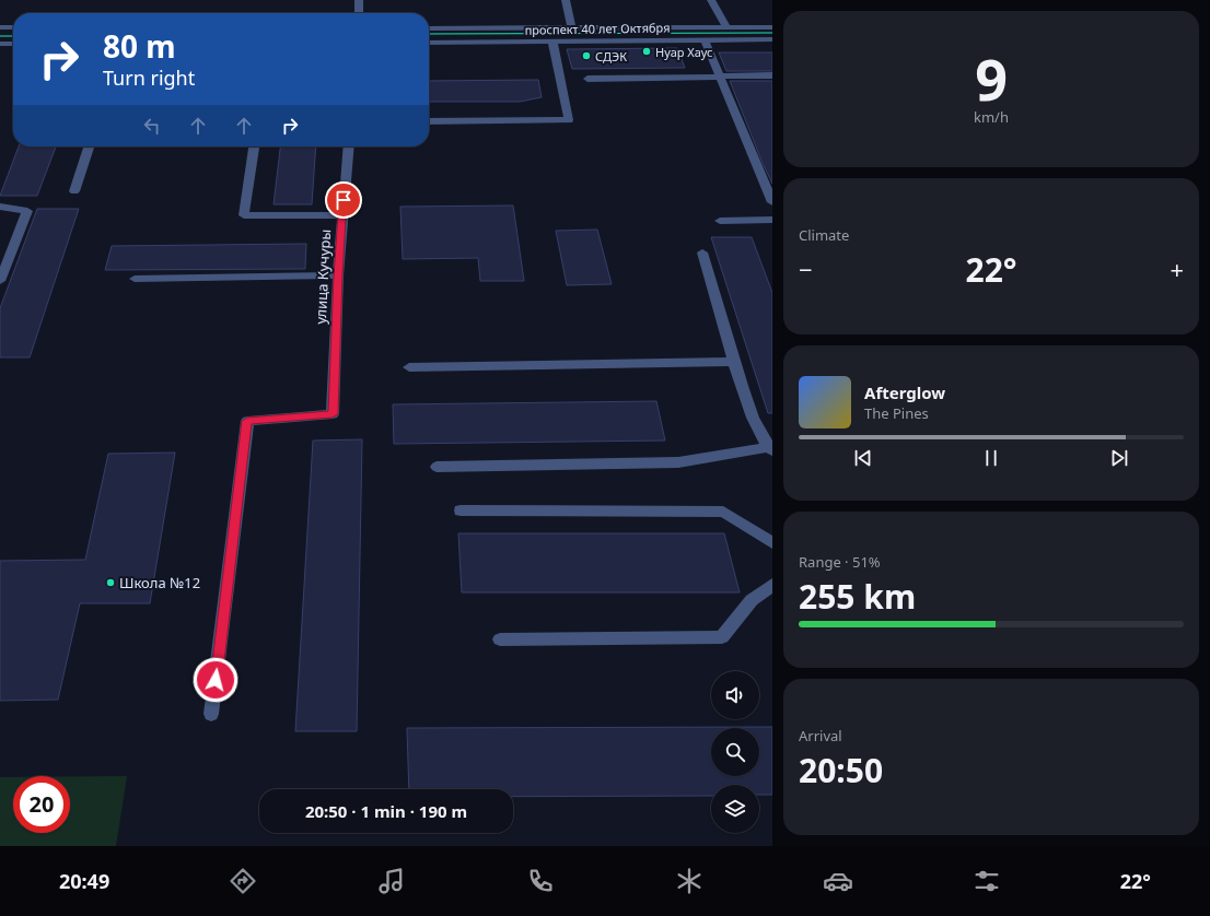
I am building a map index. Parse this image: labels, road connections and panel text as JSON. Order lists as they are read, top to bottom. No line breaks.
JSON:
{"streets":{"street":["проспект 40 лет Октября","улица Кучуры"]},"places":["Нуар Хаус","СДЭК","Школа №12"],"page":{"tile":[["9","km/h"],"Climate",["Range · 51%","255 km"],["Arrival","20:50"]],"turn":["80 m","Turn right"],"heat":["−","22°","+"],"song":["Afterglow","The Pines"],"limit":"20","trip":"20:50 · 1 min · 190 m","tabs":["20:49","22°"]}}
